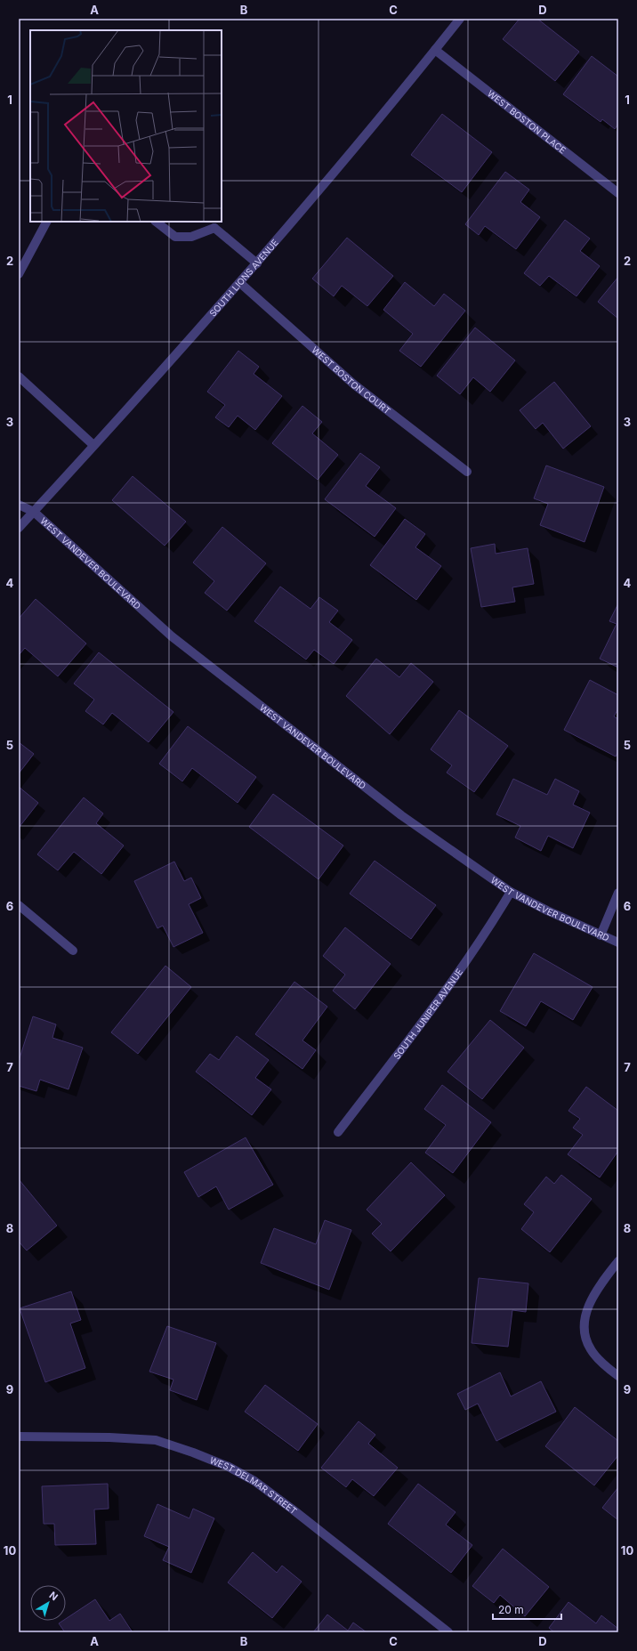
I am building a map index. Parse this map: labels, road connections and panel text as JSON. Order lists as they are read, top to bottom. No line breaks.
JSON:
{"streets":{"street":["WEST BOSTON PLACE","SOUTH LIONS AVENUE","WEST BOSTON COURT","WEST VANDEVER BOULEVARD","SOUTH JUNIPER AVENUE","WEST DELMAR STREET"]},"crossings":[["WEST BOSTON PLACE","SOUTH LIONS AVENUE"],["SOUTH LIONS AVENUE","WEST BOSTON COURT"],["SOUTH LIONS AVENUE","WEST VANDEVER BOULEVARD"],["WEST VANDEVER BOULEVARD","SOUTH JUNIPER AVENUE"]],"scale_bar":"20 m","north":"top right","grid":{"columns":["A","B","C","D"],"rows":["1","2","3","4","5","6","7","8","9","10"]}}
